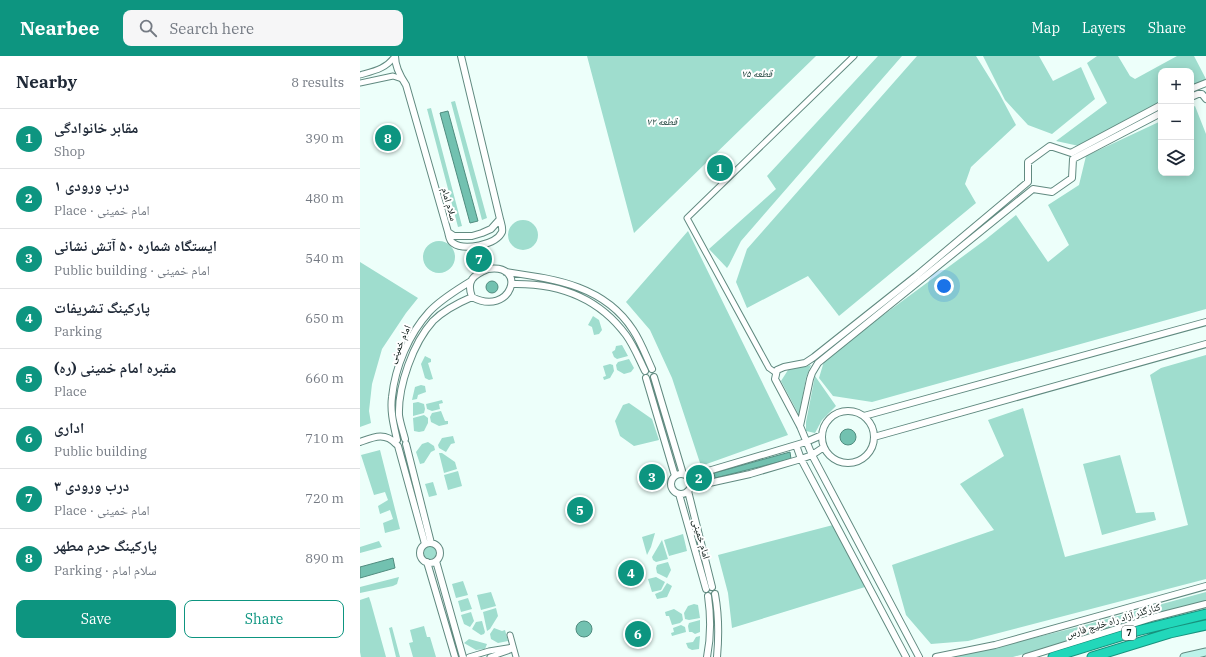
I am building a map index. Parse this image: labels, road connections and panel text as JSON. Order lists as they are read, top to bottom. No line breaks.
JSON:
{"streets":{"highway":["7"],"street":["سلام امام","امام خمینی","کنارگذر آزاد راه خلیج فارس"]},"parks":["قطعه ۷۵","قطعه ۷۲"],"page":{"header":"Nearbee","search":"Search here","nav":["Map","Layers","Share"],"heading":["Nearby","8 results"],"map_buttons":["+","−"],"list":[{"mark":"1","name":"مقابر خانوادگی","note":"Shop","value":"390 m"},{"mark":"2","name":"درب ورودی ۱","note":"Place · امام خمینی","value":"480 m"},{"mark":"3","name":"ایستگاه شماره ۵۰ آتش نشانی","note":"Public building · امام خمینی","value":"540 m"},{"mark":"4","name":"پارکینگ تشریفات","note":"Parking","value":"650 m"},{"mark":"5","name":"مقبره امام خمینی (ره)","note":"Place","value":"660 m"},{"mark":"6","name":"اداری","note":"Public building","value":"710 m"},{"mark":"7","name":"درب ورودی ۳","note":"Place · امام خمینی","value":"720 m"},{"mark":"8","name":"پارکینگ حرم مطهر","note":"Parking · سلام امام","value":"890 m"}],"pins":["8","1","7","3","2","5","4","6"],"buttons":["Save","Share"]}}
